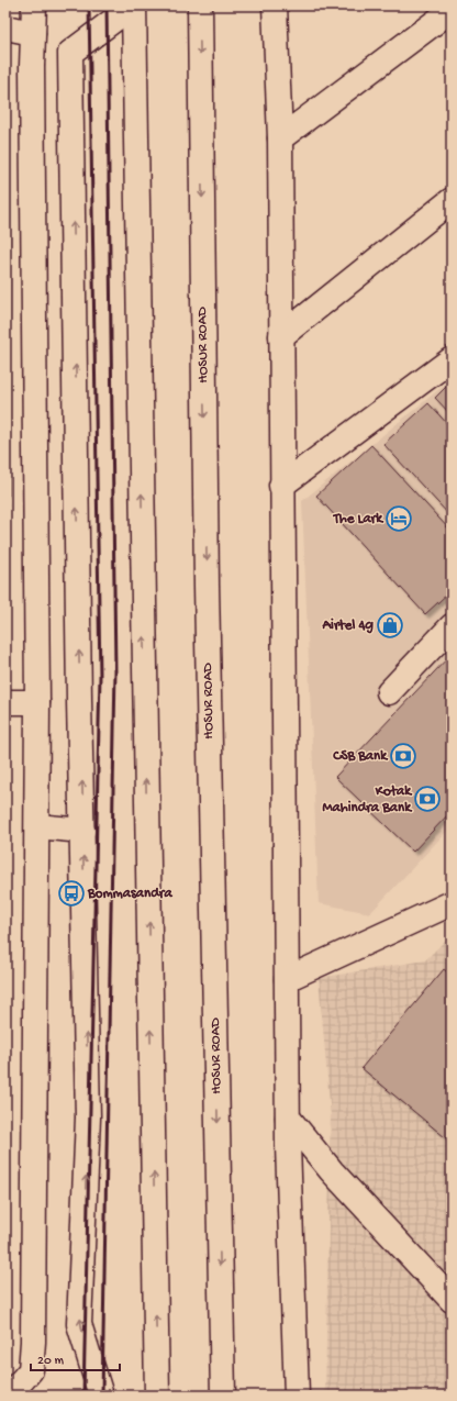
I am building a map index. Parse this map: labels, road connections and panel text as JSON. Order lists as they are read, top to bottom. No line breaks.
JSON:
{"streets":{"main road":["HOSUR ROAD"]},"places":{"hotel":["The Lark"],"shop":["Airtel 4g"],"bank":["CSB Bank","Kotak Mahindra Bank"],"bus stop":["Bommasandra"]},"scale_bar":"20 m"}
